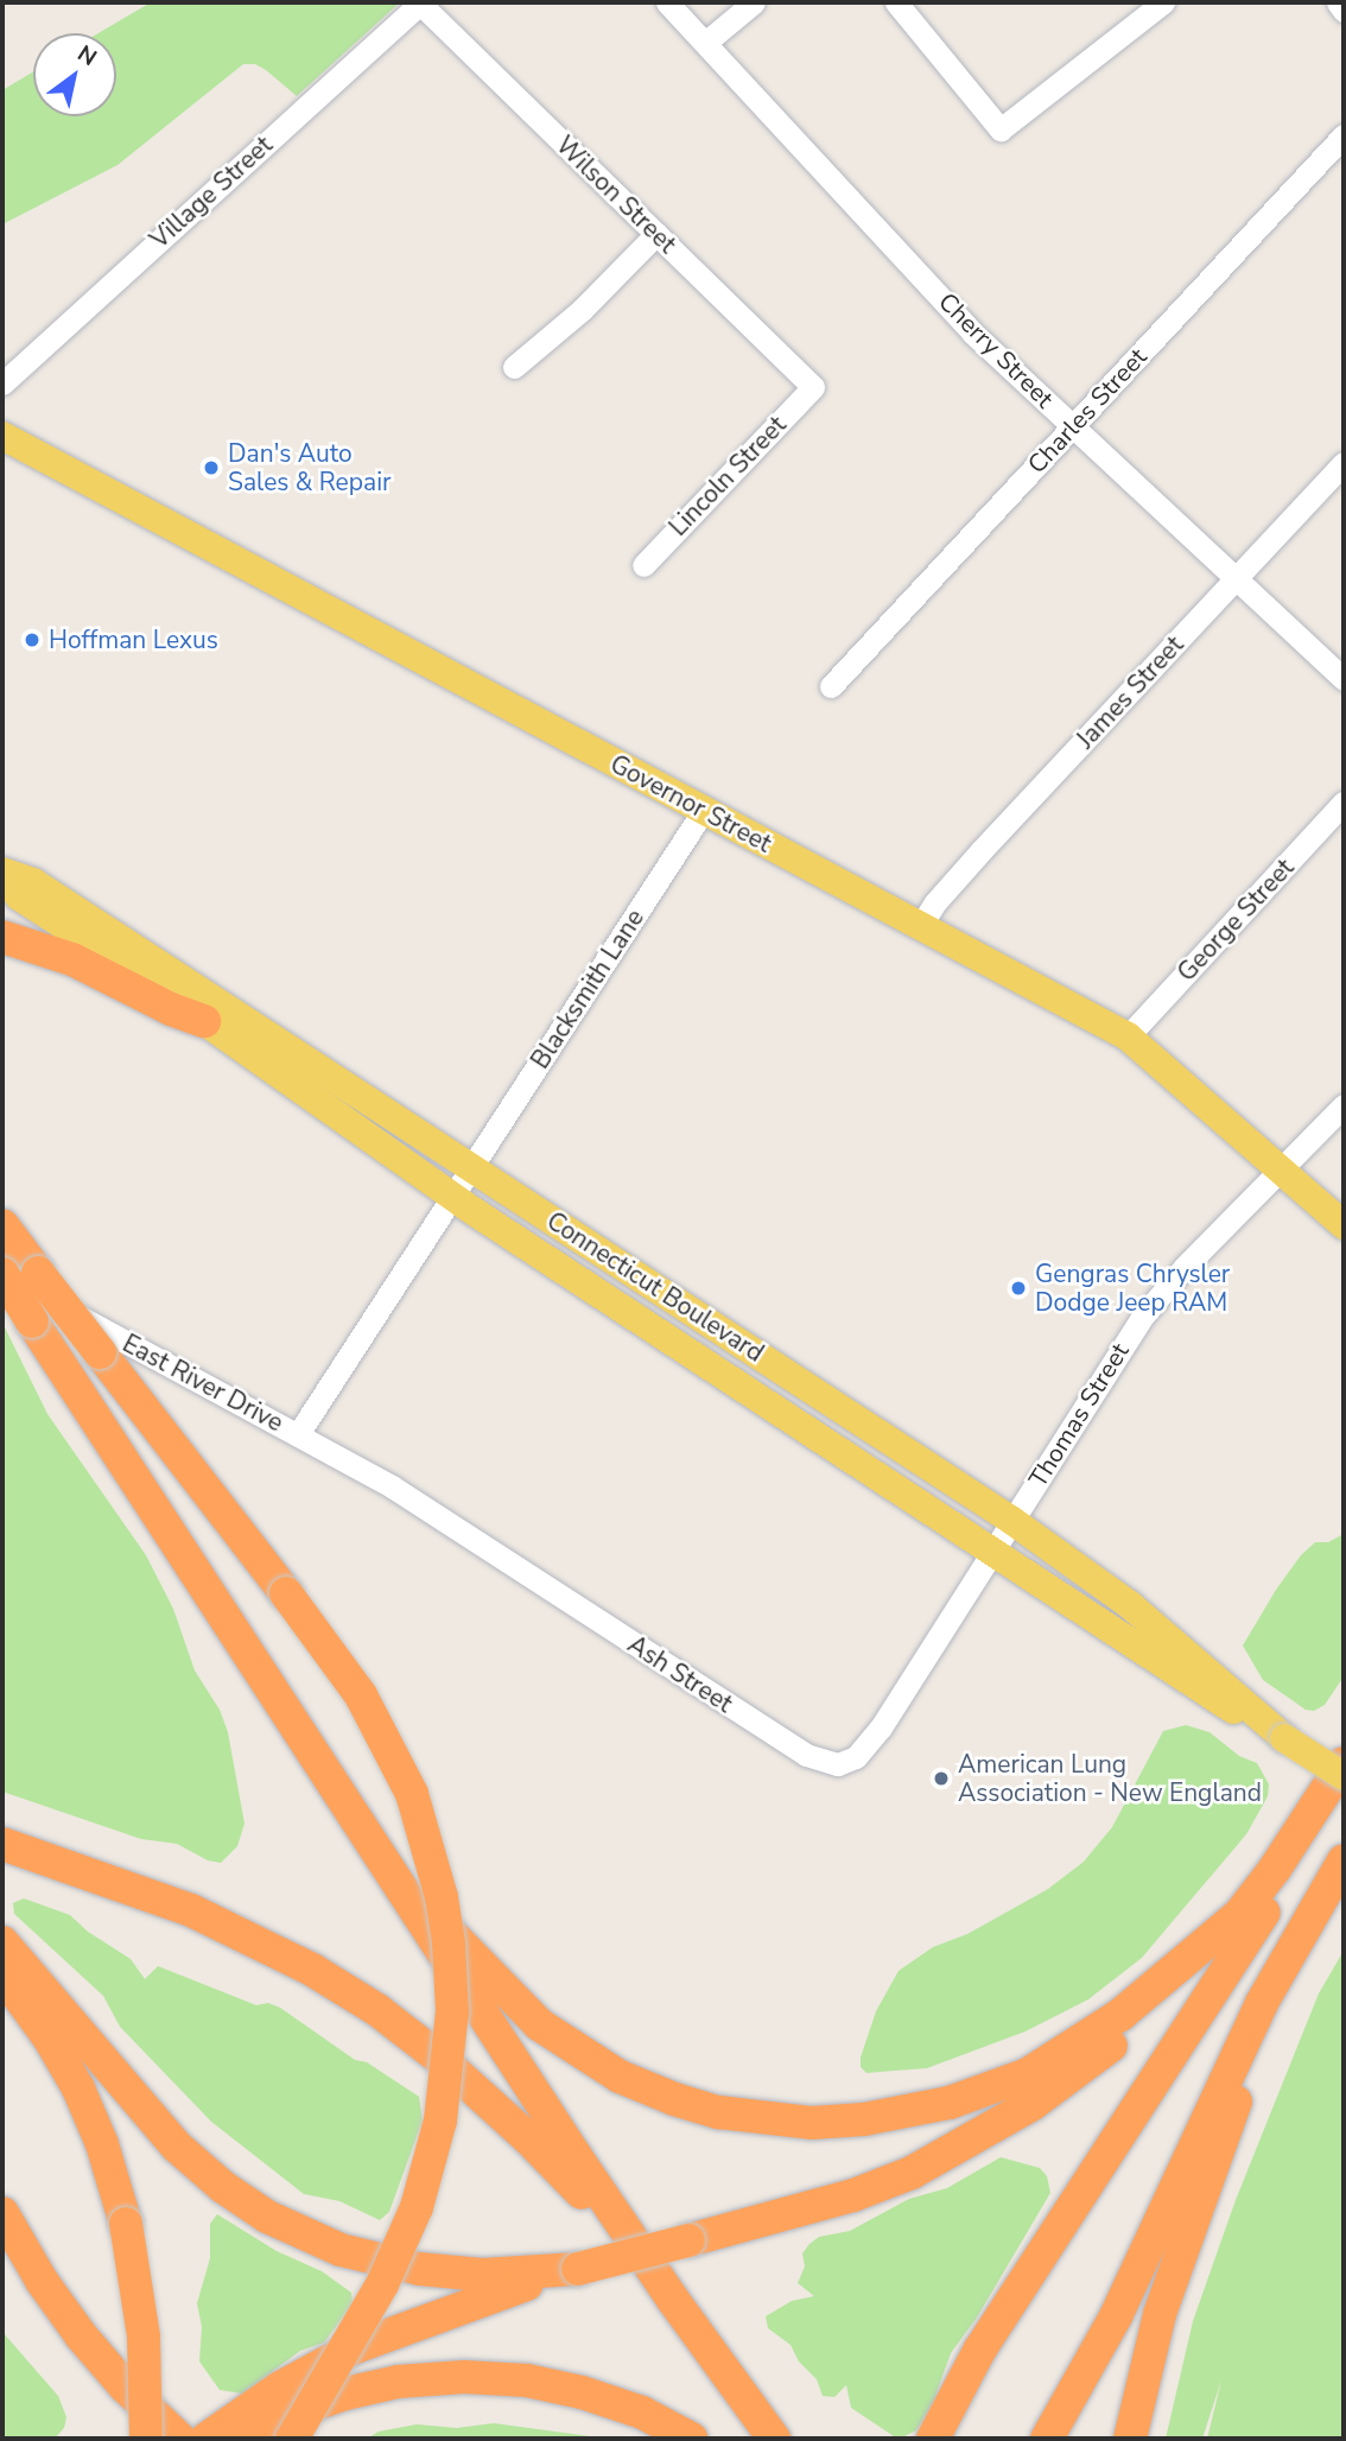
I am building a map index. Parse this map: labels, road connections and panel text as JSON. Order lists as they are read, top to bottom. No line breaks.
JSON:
{"streets":{"main road":["Governor Street","Connecticut Boulevard"],"street":["Village Street","Wilson Street","Cherry Street","Charles Street","Lincoln Street","James Street","George Street","Blacksmith Lane","East River Drive","Thomas Street","Ash Street"]},"crossings":[["Village Street","Wilson Street"],["Wilson Street","Lincoln Street"],["Cherry Street","Charles Street"],["Cherry Street","James Street"],["James Street","Governor Street"],["Governor Street","George Street"],["Governor Street","Blacksmith Lane"],["Governor Street","Thomas Street"],["Blacksmith Lane","Connecticut Boulevard"],["Blacksmith Lane","East River Drive"],["Connecticut Boulevard","East River Drive"],["Connecticut Boulevard","Thomas Street"],["Connecticut Boulevard","Ash Street"],["East River Drive","Ash Street"],["Thomas Street","Ash Street"]],"places":["Dan's Auto Sales & Repair","Hoffman Lexus","Gengras Chrysler Dodge Jeep RAM","American Lung Association - New England"],"north":"top right"}
